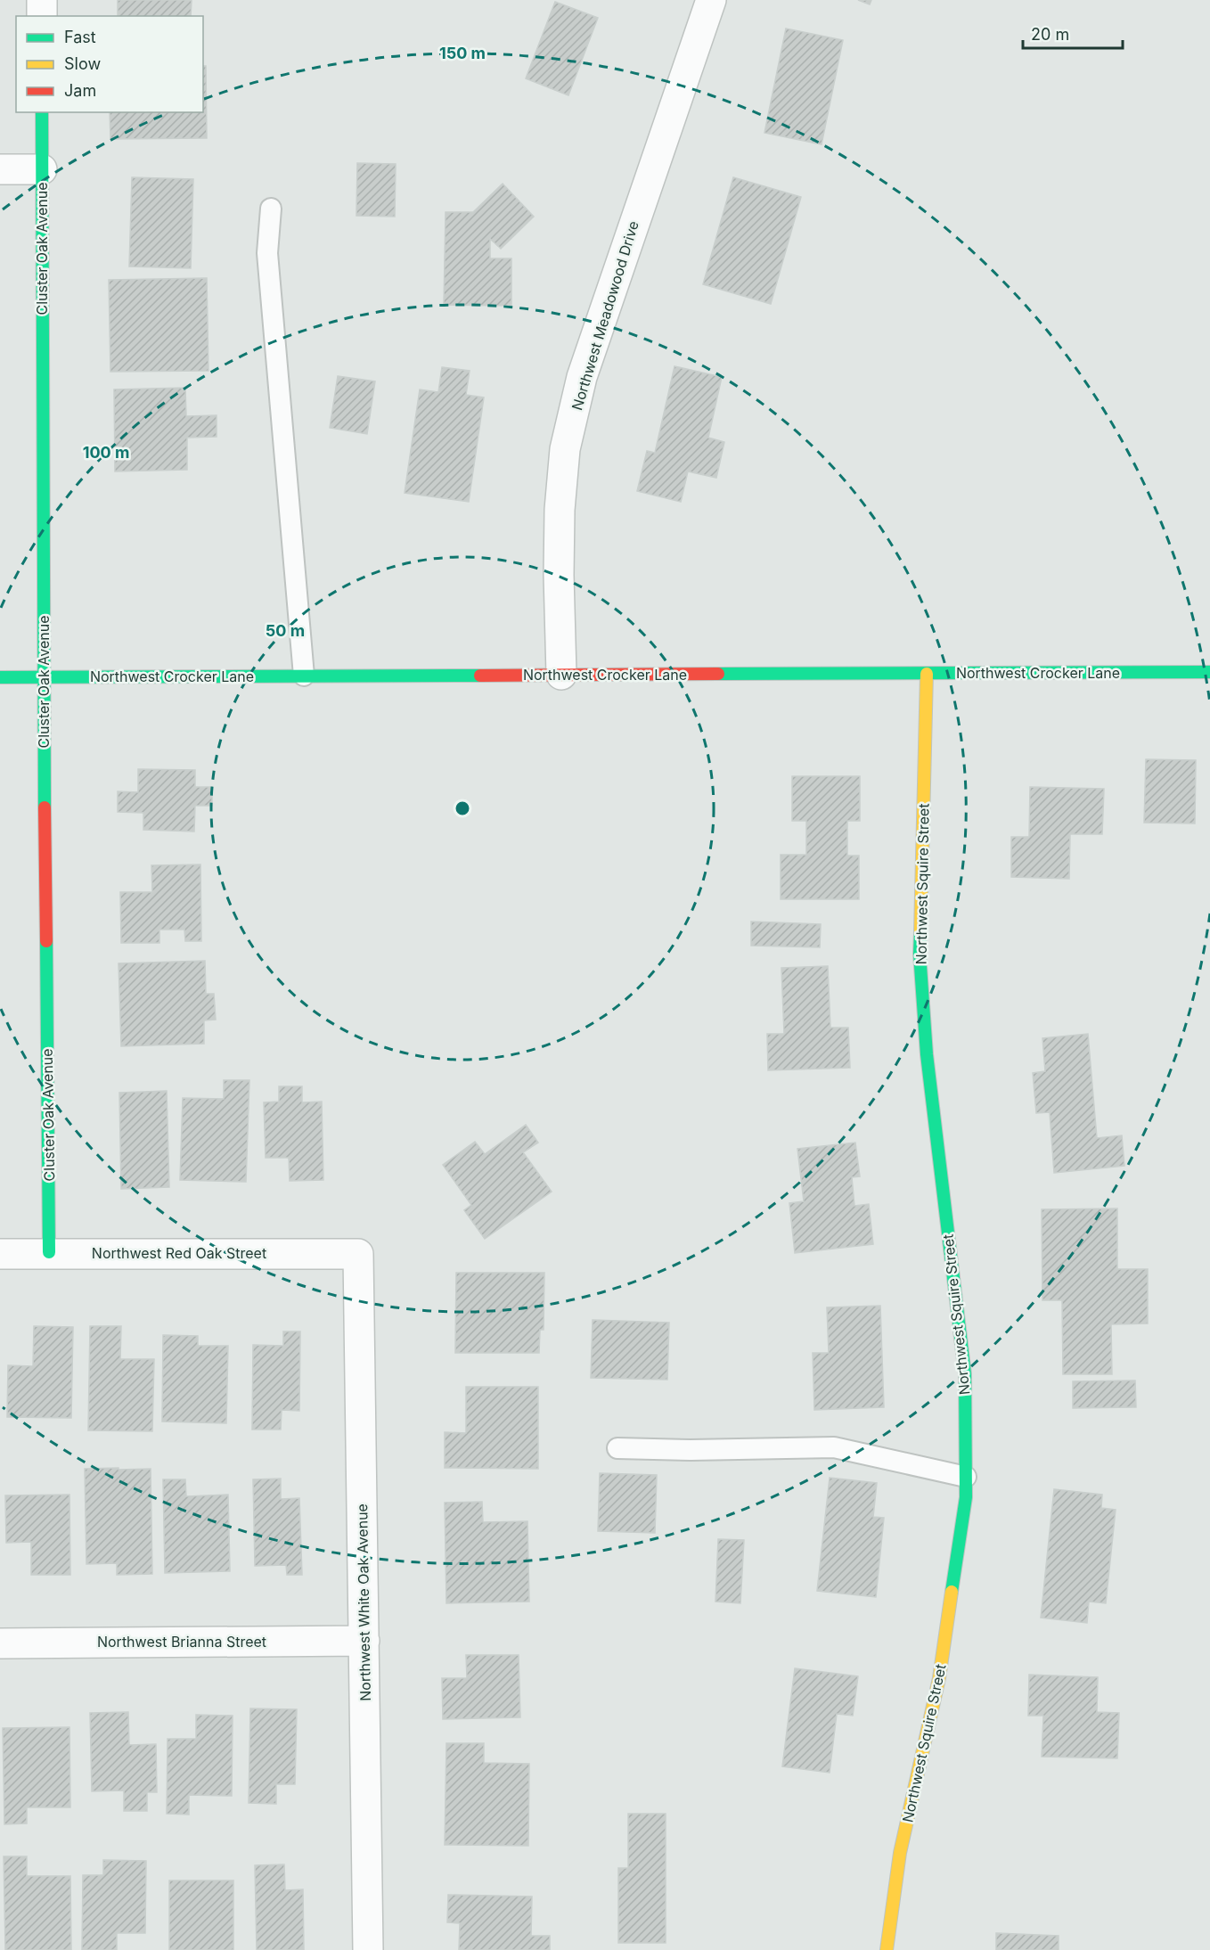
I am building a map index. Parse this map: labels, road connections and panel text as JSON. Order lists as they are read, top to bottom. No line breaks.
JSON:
{"streets":{"street":["Cluster Oak Avenue","Northwest Meadowood Drive","Northwest Crocker Lane","Northwest Squire Street","Northwest Red Oak Street","Northwest White Oak Avenue","Northwest Brianna Street"]},"crossings":[["Cluster Oak Avenue","Northwest Crocker Lane"],["Cluster Oak Avenue","Northwest Red Oak Street"],["Northwest Meadowood Drive","Northwest Crocker Lane"],["Northwest Crocker Lane","Northwest Squire Street"],["Northwest Red Oak Street","Northwest White Oak Avenue"],["Northwest White Oak Avenue","Northwest Brianna Street"]],"legend":["Fast","Slow","Jam"],"scale_bar":"20 m","rings":["150 m","100 m","50 m"]}
